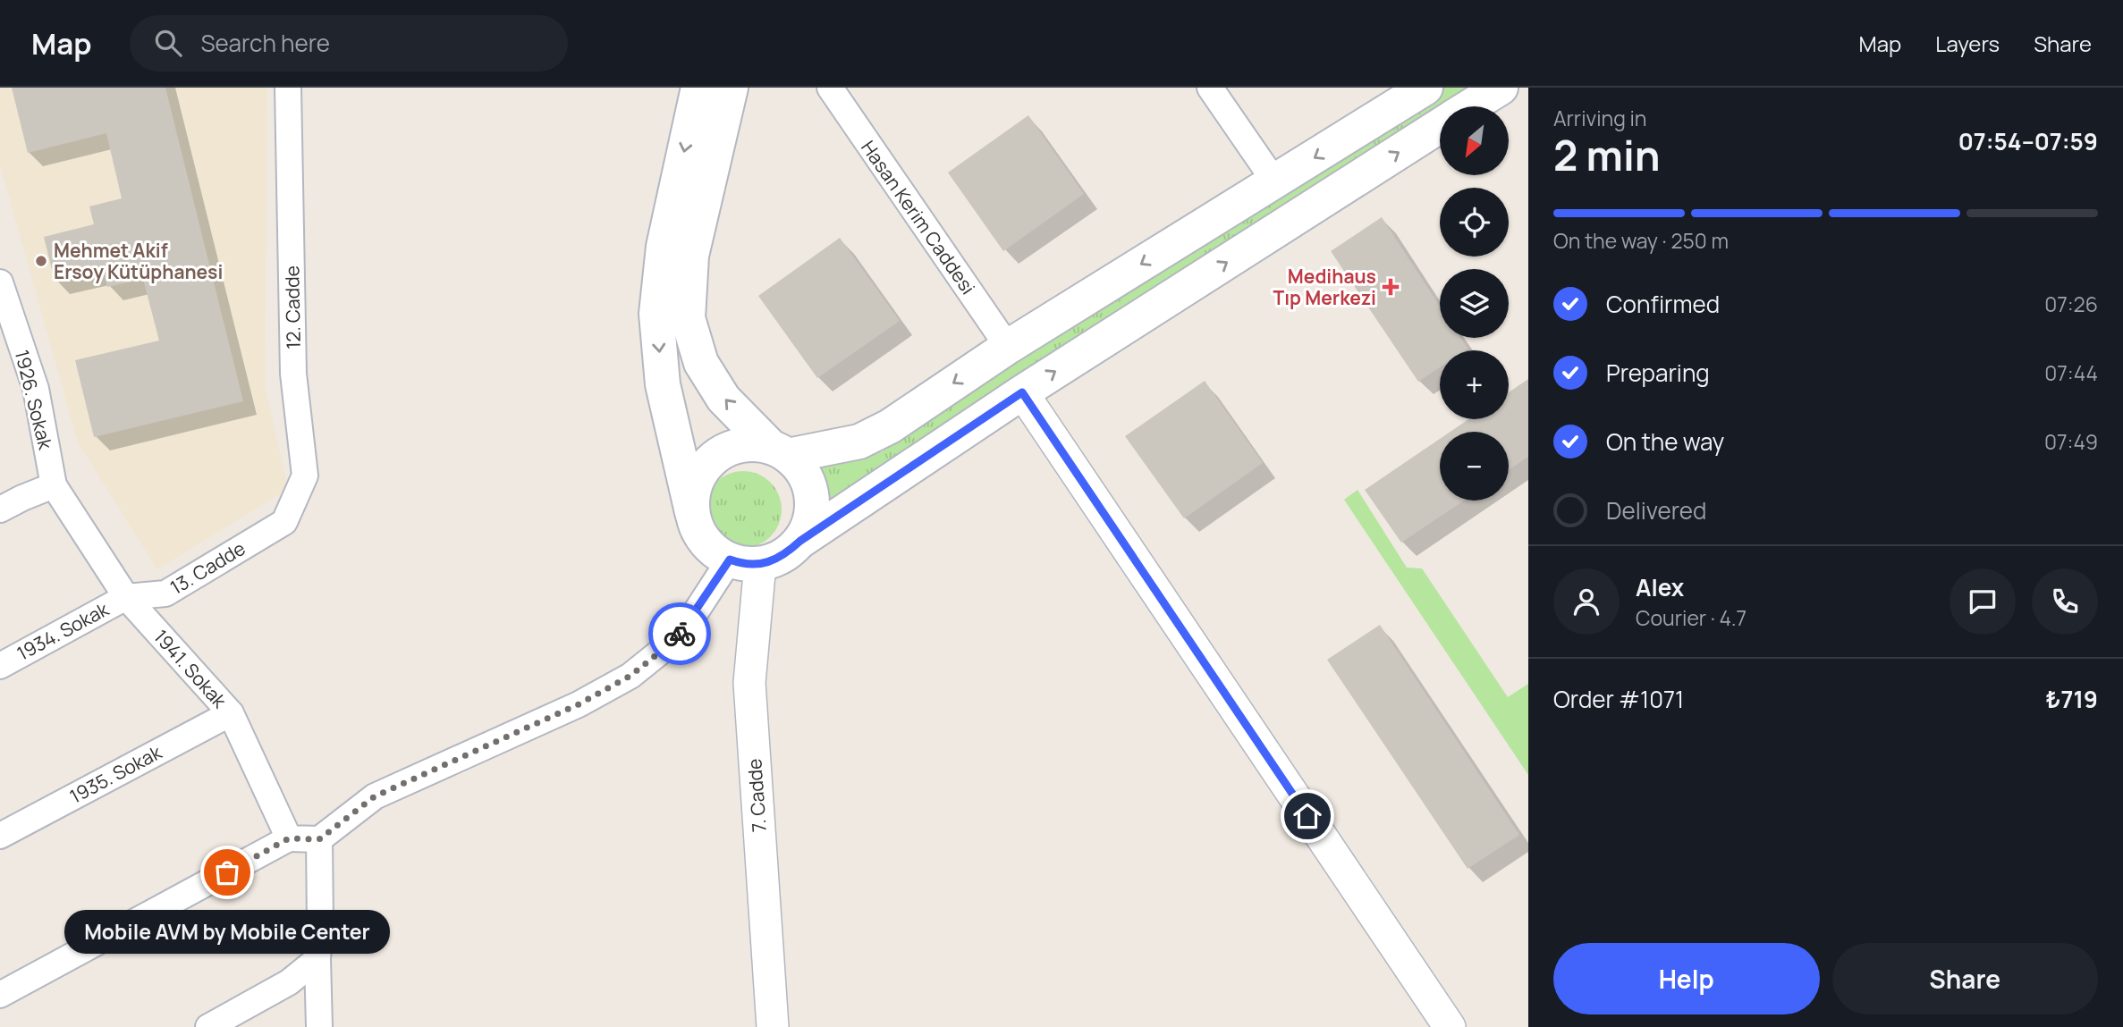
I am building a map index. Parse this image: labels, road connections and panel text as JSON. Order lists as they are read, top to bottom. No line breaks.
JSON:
{"streets":{"street":["Hasan Kerim Caddesi","12. Cadde","1926. Sokak","13. Cadde","1934. Sokak","1941. Sokak","1935. Sokak","7. Cadde"]},"crossings":[["12. Cadde","13. Cadde"],["1926. Sokak","1941. Sokak"],["13. Cadde","1934. Sokak"],["13. Cadde","1941. Sokak"],["1934. Sokak","1941. Sokak"],["1941. Sokak","1935. Sokak"]],"places":{"other":["Mehmet Akif Ersoy Kütüphanesi","Mobile AVM by Mobile Center"],"health":["Medihaus Tıp Merkezi"]},"north":"bottom left","page":{"header":"Map","search":"Search here","nav":["Map","Layers","Share"],"heading":["2 min","Arriving in","07:54–07:59"],"panel":["Alex","Courier · 4.7","Order #1071","₺719"],"map_buttons":["+","−"],"bar":"On the way · 250 m","list":[["Confirmed","07:26"],["Preparing","07:44"],["On the way","07:49"],"Delivered"],"bubble":"Mobile AVM by Mobile Center","buttons":["Help","Share"]}}
